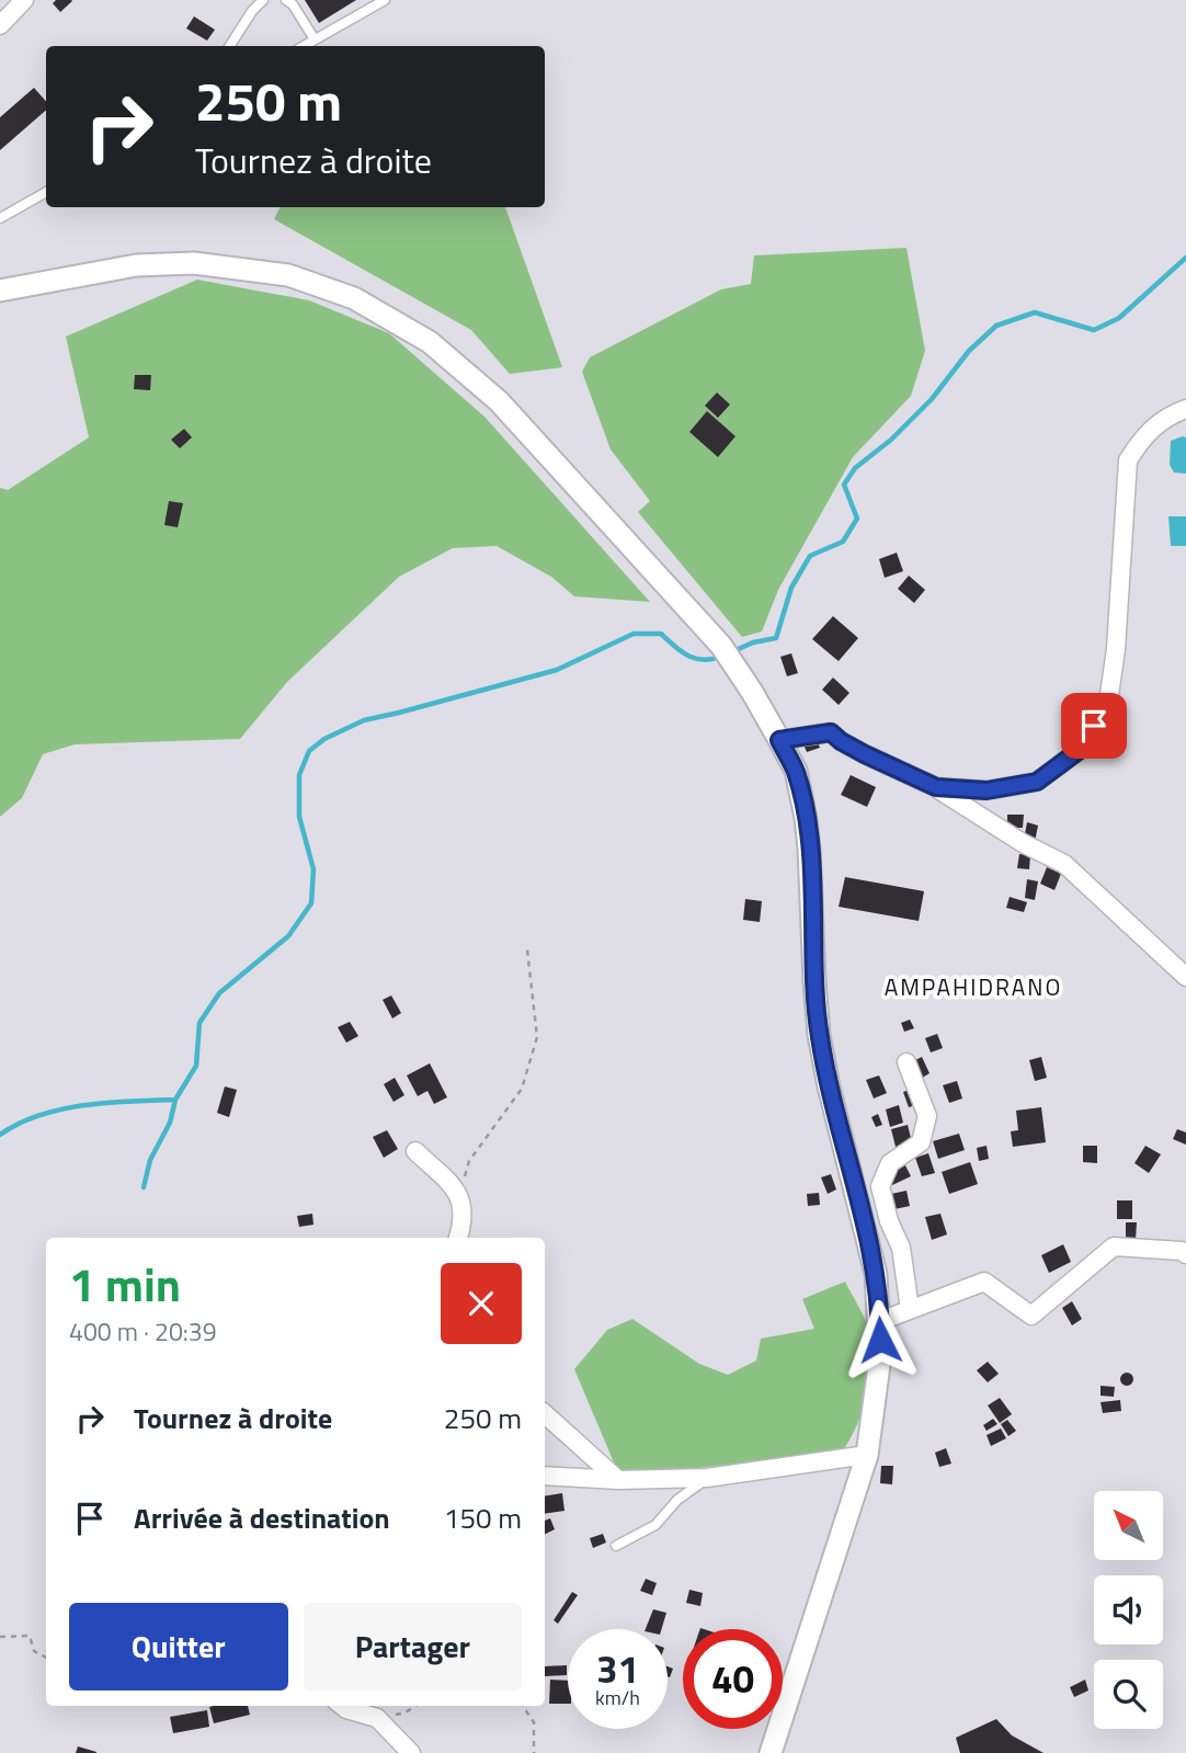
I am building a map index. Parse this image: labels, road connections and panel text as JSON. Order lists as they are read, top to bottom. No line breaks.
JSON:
{"districts":["AMPAHIDRANO"],"north":"top left","page":{"turn":["250 m","Tournez à droite"],"heading":["1 min","400 m · 20:39"],"list":[{"name":"Tournez à droite","value":"250 m"},{"name":"Arrivée à destination","value":"150 m"}],"buttons":["Quitter","Partager"],"speed":"31 km/h","limit":"40"}}
